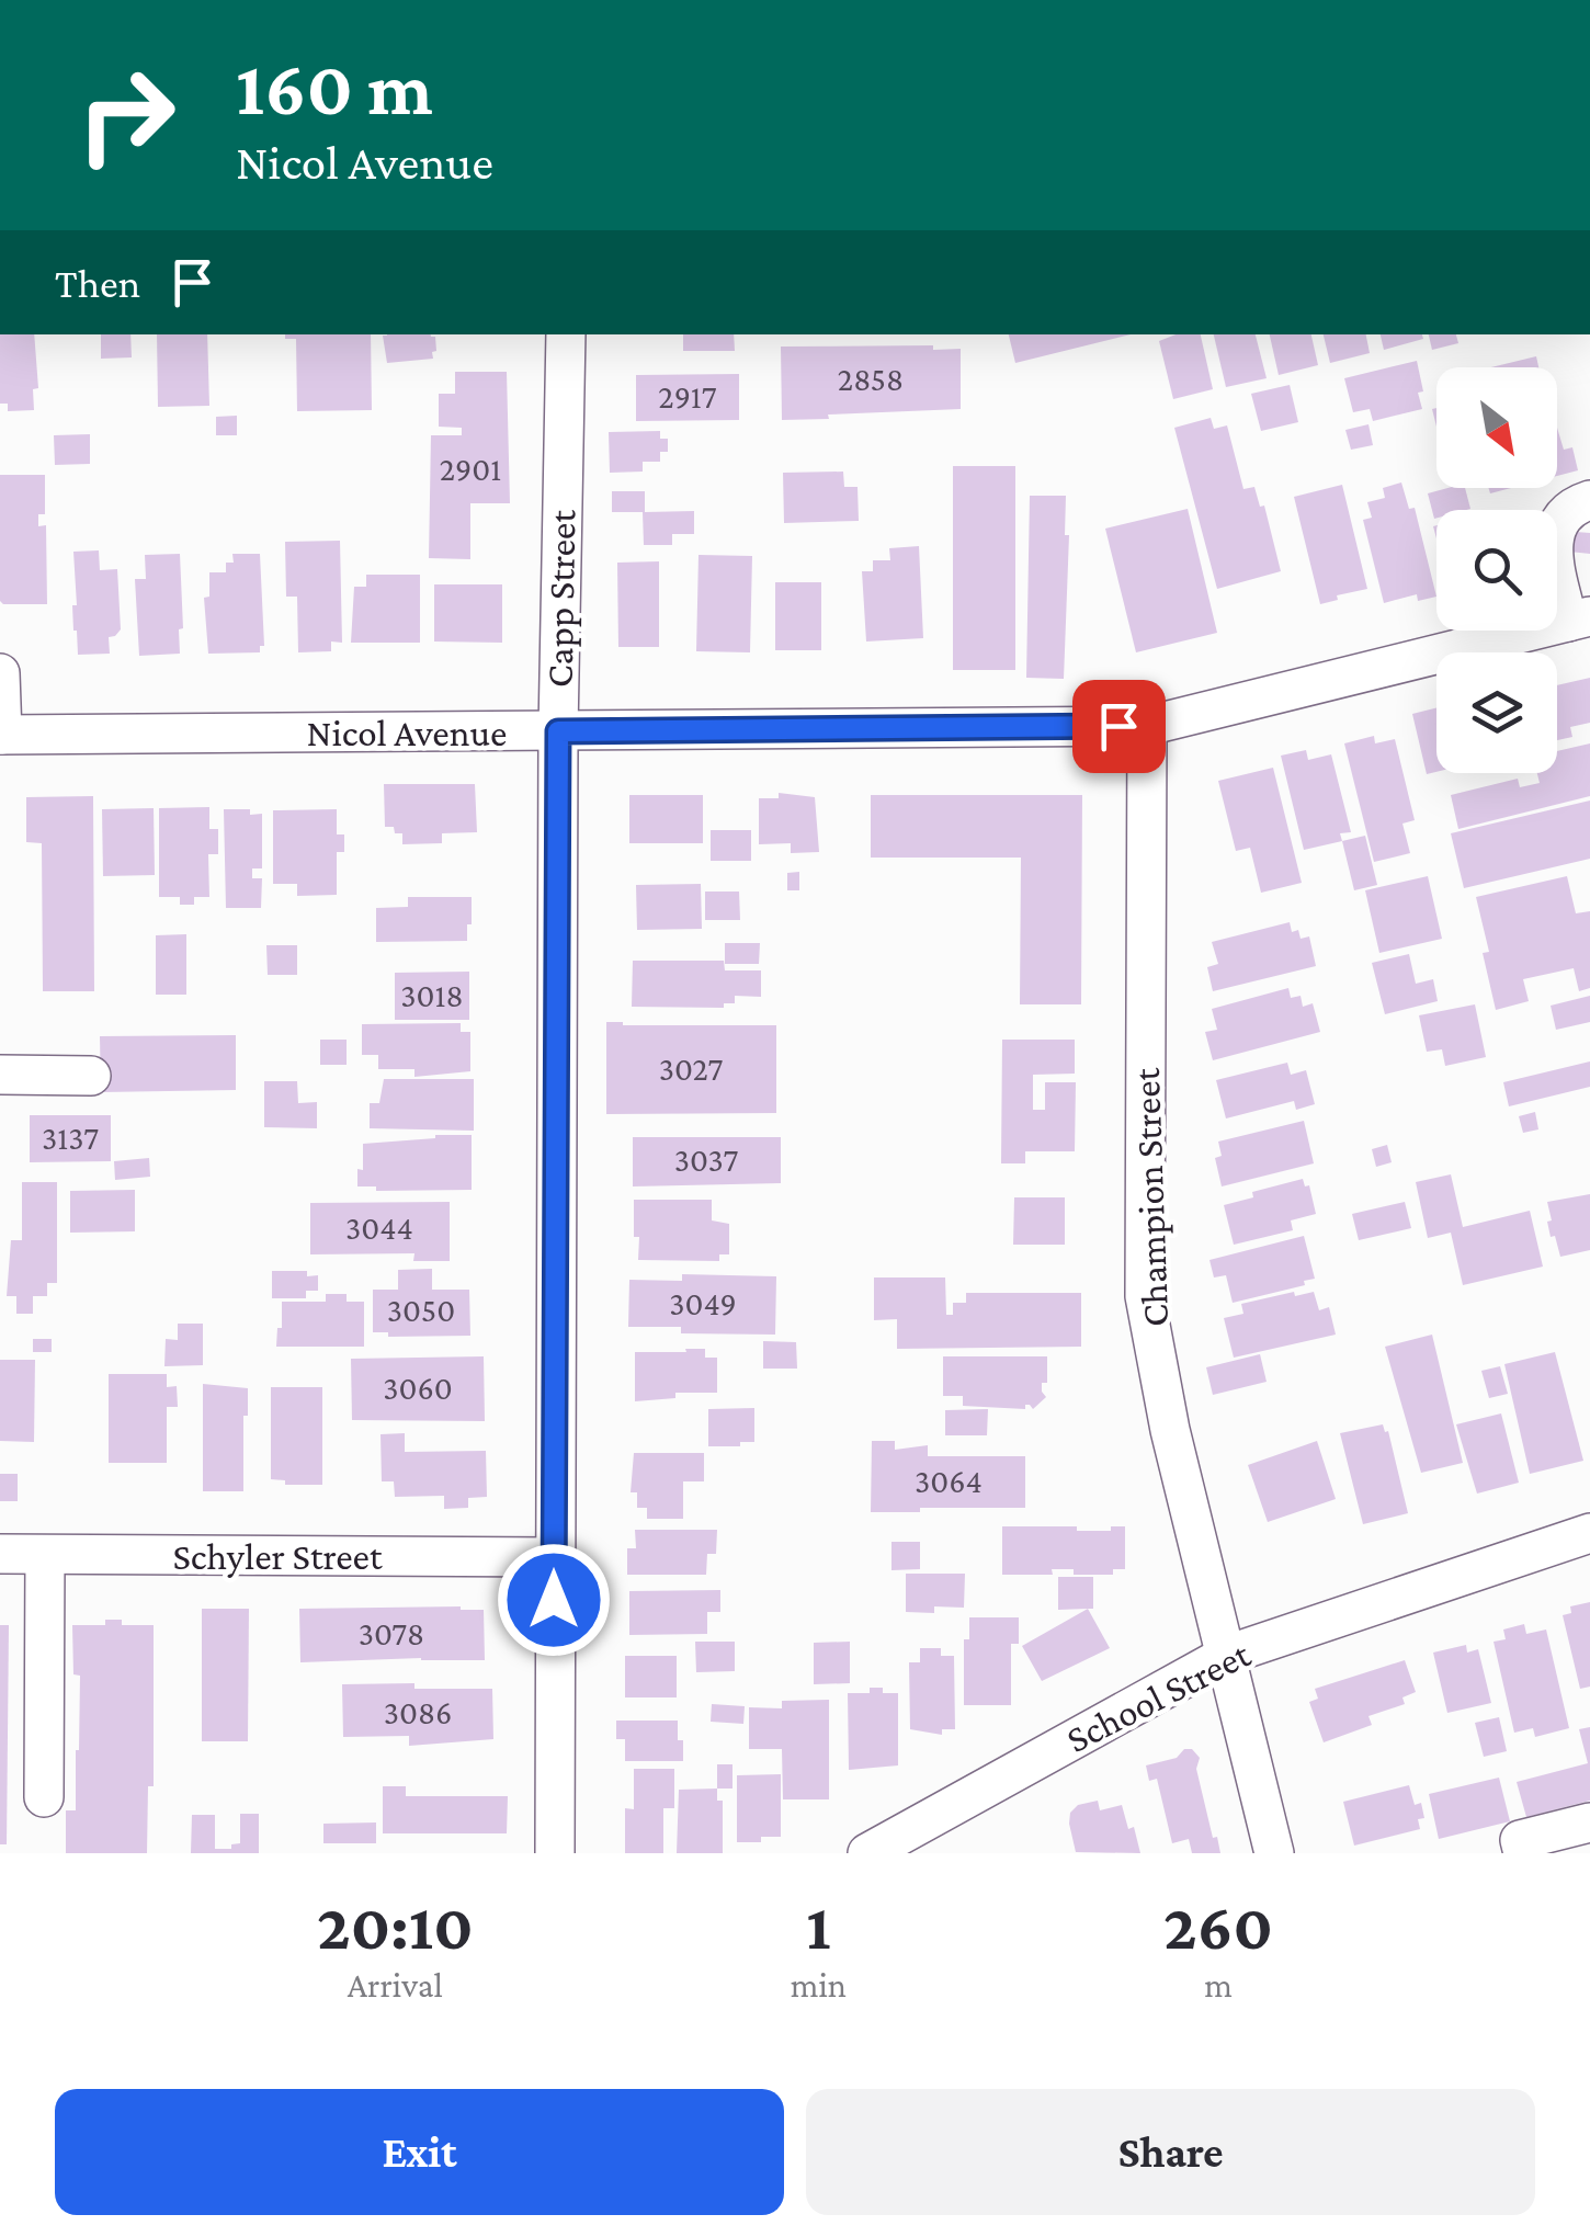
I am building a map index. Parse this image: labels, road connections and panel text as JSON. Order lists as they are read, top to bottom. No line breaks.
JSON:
{"streets":{"street":["Capp Street","Nicol Avenue","Champion Street","Schyler Street","School Street"]},"crossings":[["Capp Street","Nicol Avenue"],["Capp Street","Schyler Street"],["Nicol Avenue","Champion Street"],["Champion Street","School Street"]],"house_numbers":["2858","2917","2901","3018","3027","3137","3037","3044","3049","3050","3060","3064","3078","3086"],"north":"bottom right","page":{"turn":["160 m","Nicol Avenue"],"then":"Then","eta":["20:10","Arrival","1","min","260","m"],"buttons":["Exit","Share"]}}
